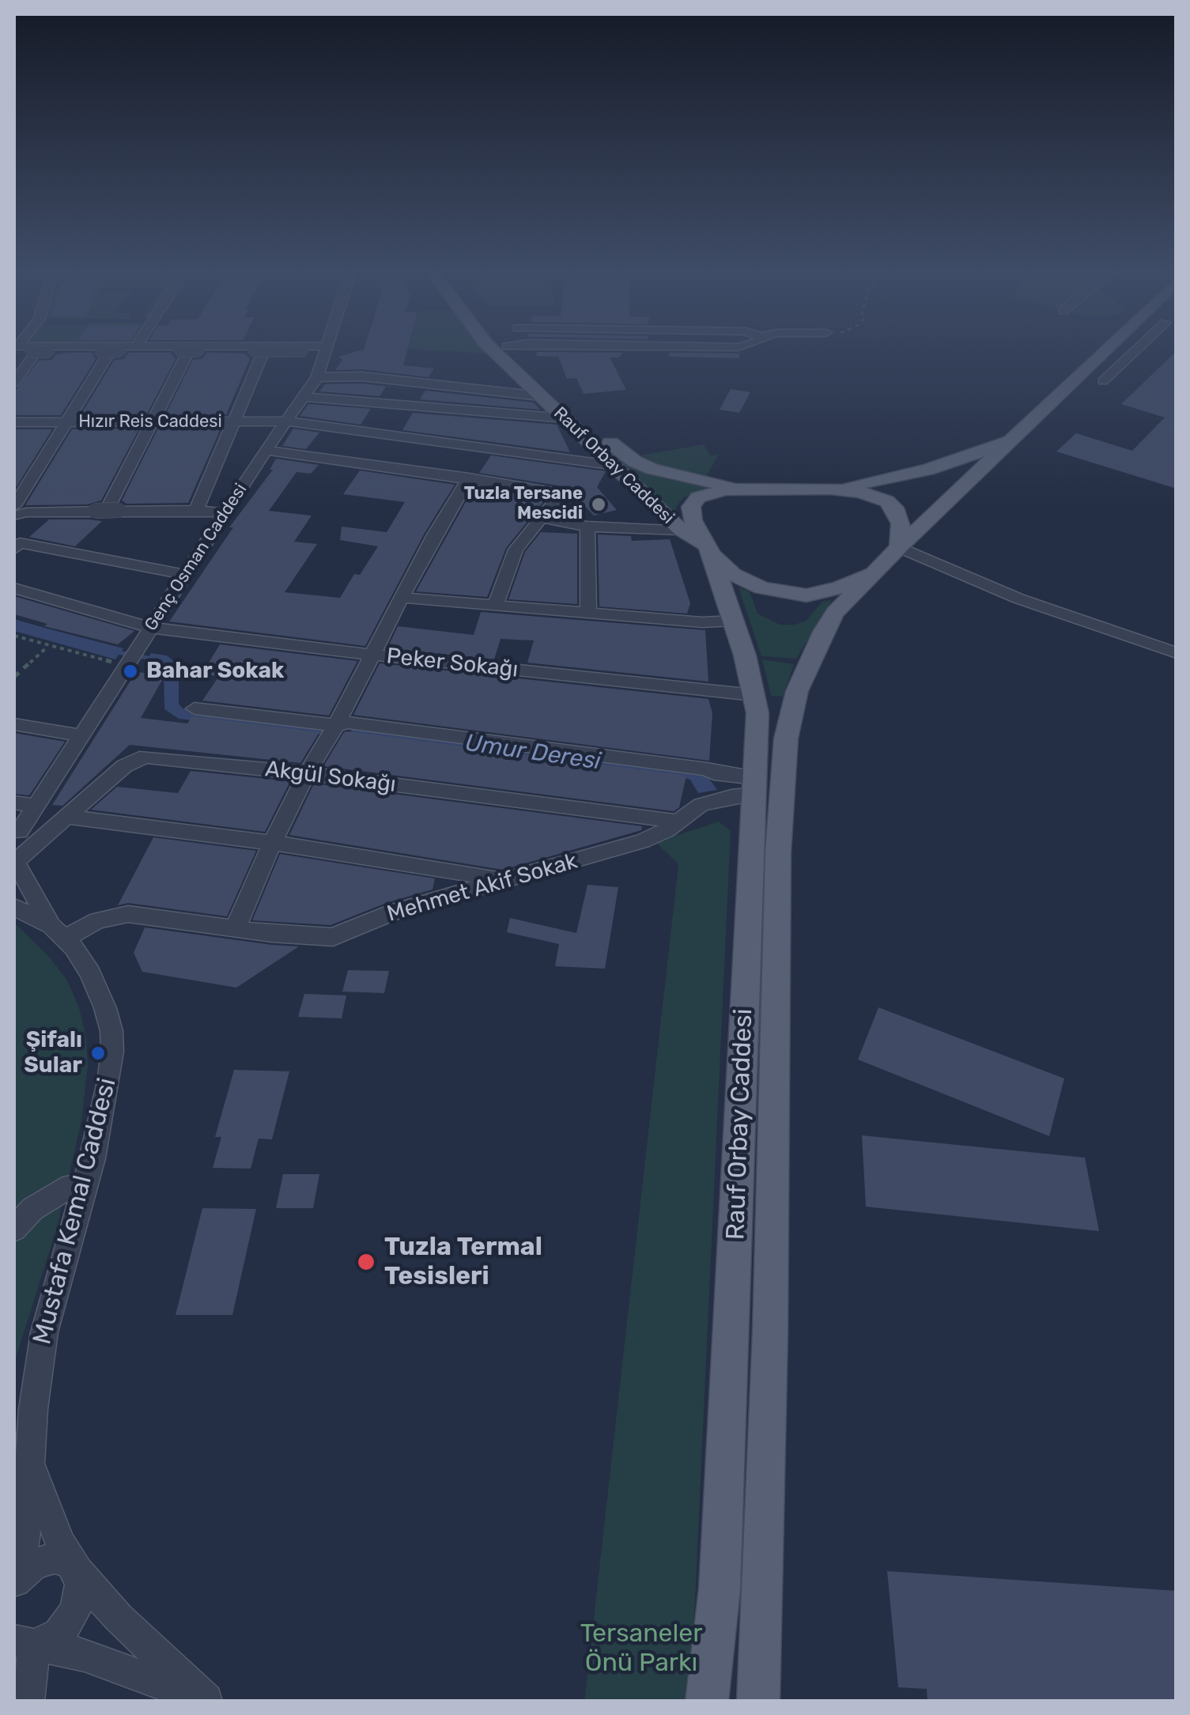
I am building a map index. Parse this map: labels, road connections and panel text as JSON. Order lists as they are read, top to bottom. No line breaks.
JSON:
{"streets":{"main road":["Rauf Orbay Caddesi"],"street":["Hızır Reis Caddesi","Genç Osman Caddesi","Peker Sokağı","Akgül Sokağı","Mehmet Akif Sokak","Mustafa Kemal Caddesi"]},"crossings":[["Hızır Reis Caddesi","Rauf Orbay Caddesi"],["Hızır Reis Caddesi","Genç Osman Caddesi"],["Rauf Orbay Caddesi","Peker Sokağı"],["Rauf Orbay Caddesi","Mehmet Akif Sokak"],["Genç Osman Caddesi","Peker Sokağı"],["Genç Osman Caddesi","Akgül Sokağı"],["Genç Osman Caddesi","Mustafa Kemal Caddesi"],["Akgül Sokağı","Mehmet Akif Sokak"],["Akgül Sokağı","Mustafa Kemal Caddesi"],["Mehmet Akif Sokak","Mustafa Kemal Caddesi"]],"water":["Umur Deresi"],"parks":["Tersaneler Önü Parkı"],"places":["Tuzla Tersane Mescidi","Bahar Sokak","Şifalı Sular","Tuzla Termal Tesisleri"]}
